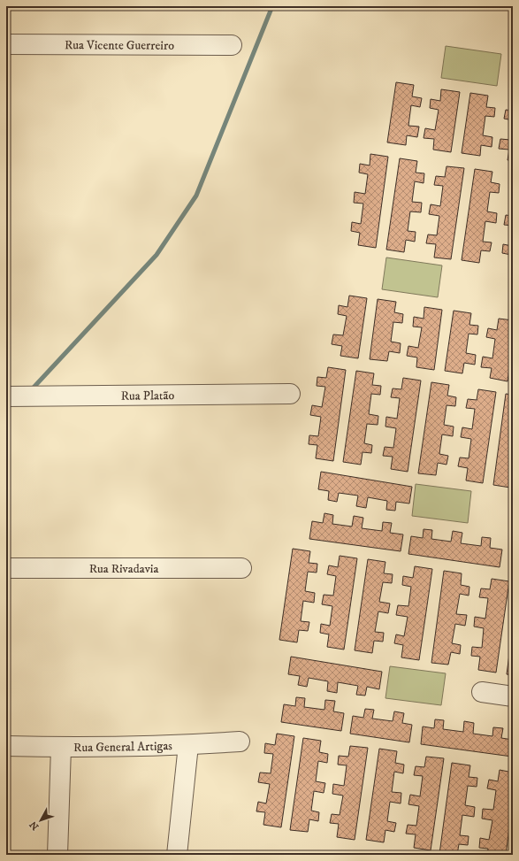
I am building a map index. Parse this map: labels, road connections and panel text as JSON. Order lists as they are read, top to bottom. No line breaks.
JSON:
{"streets":{"street":["Rua Vicente Guerreiro","Rua Platão","Rua Rivadavia","Rua General Artigas"]},"north":"bottom left"}
